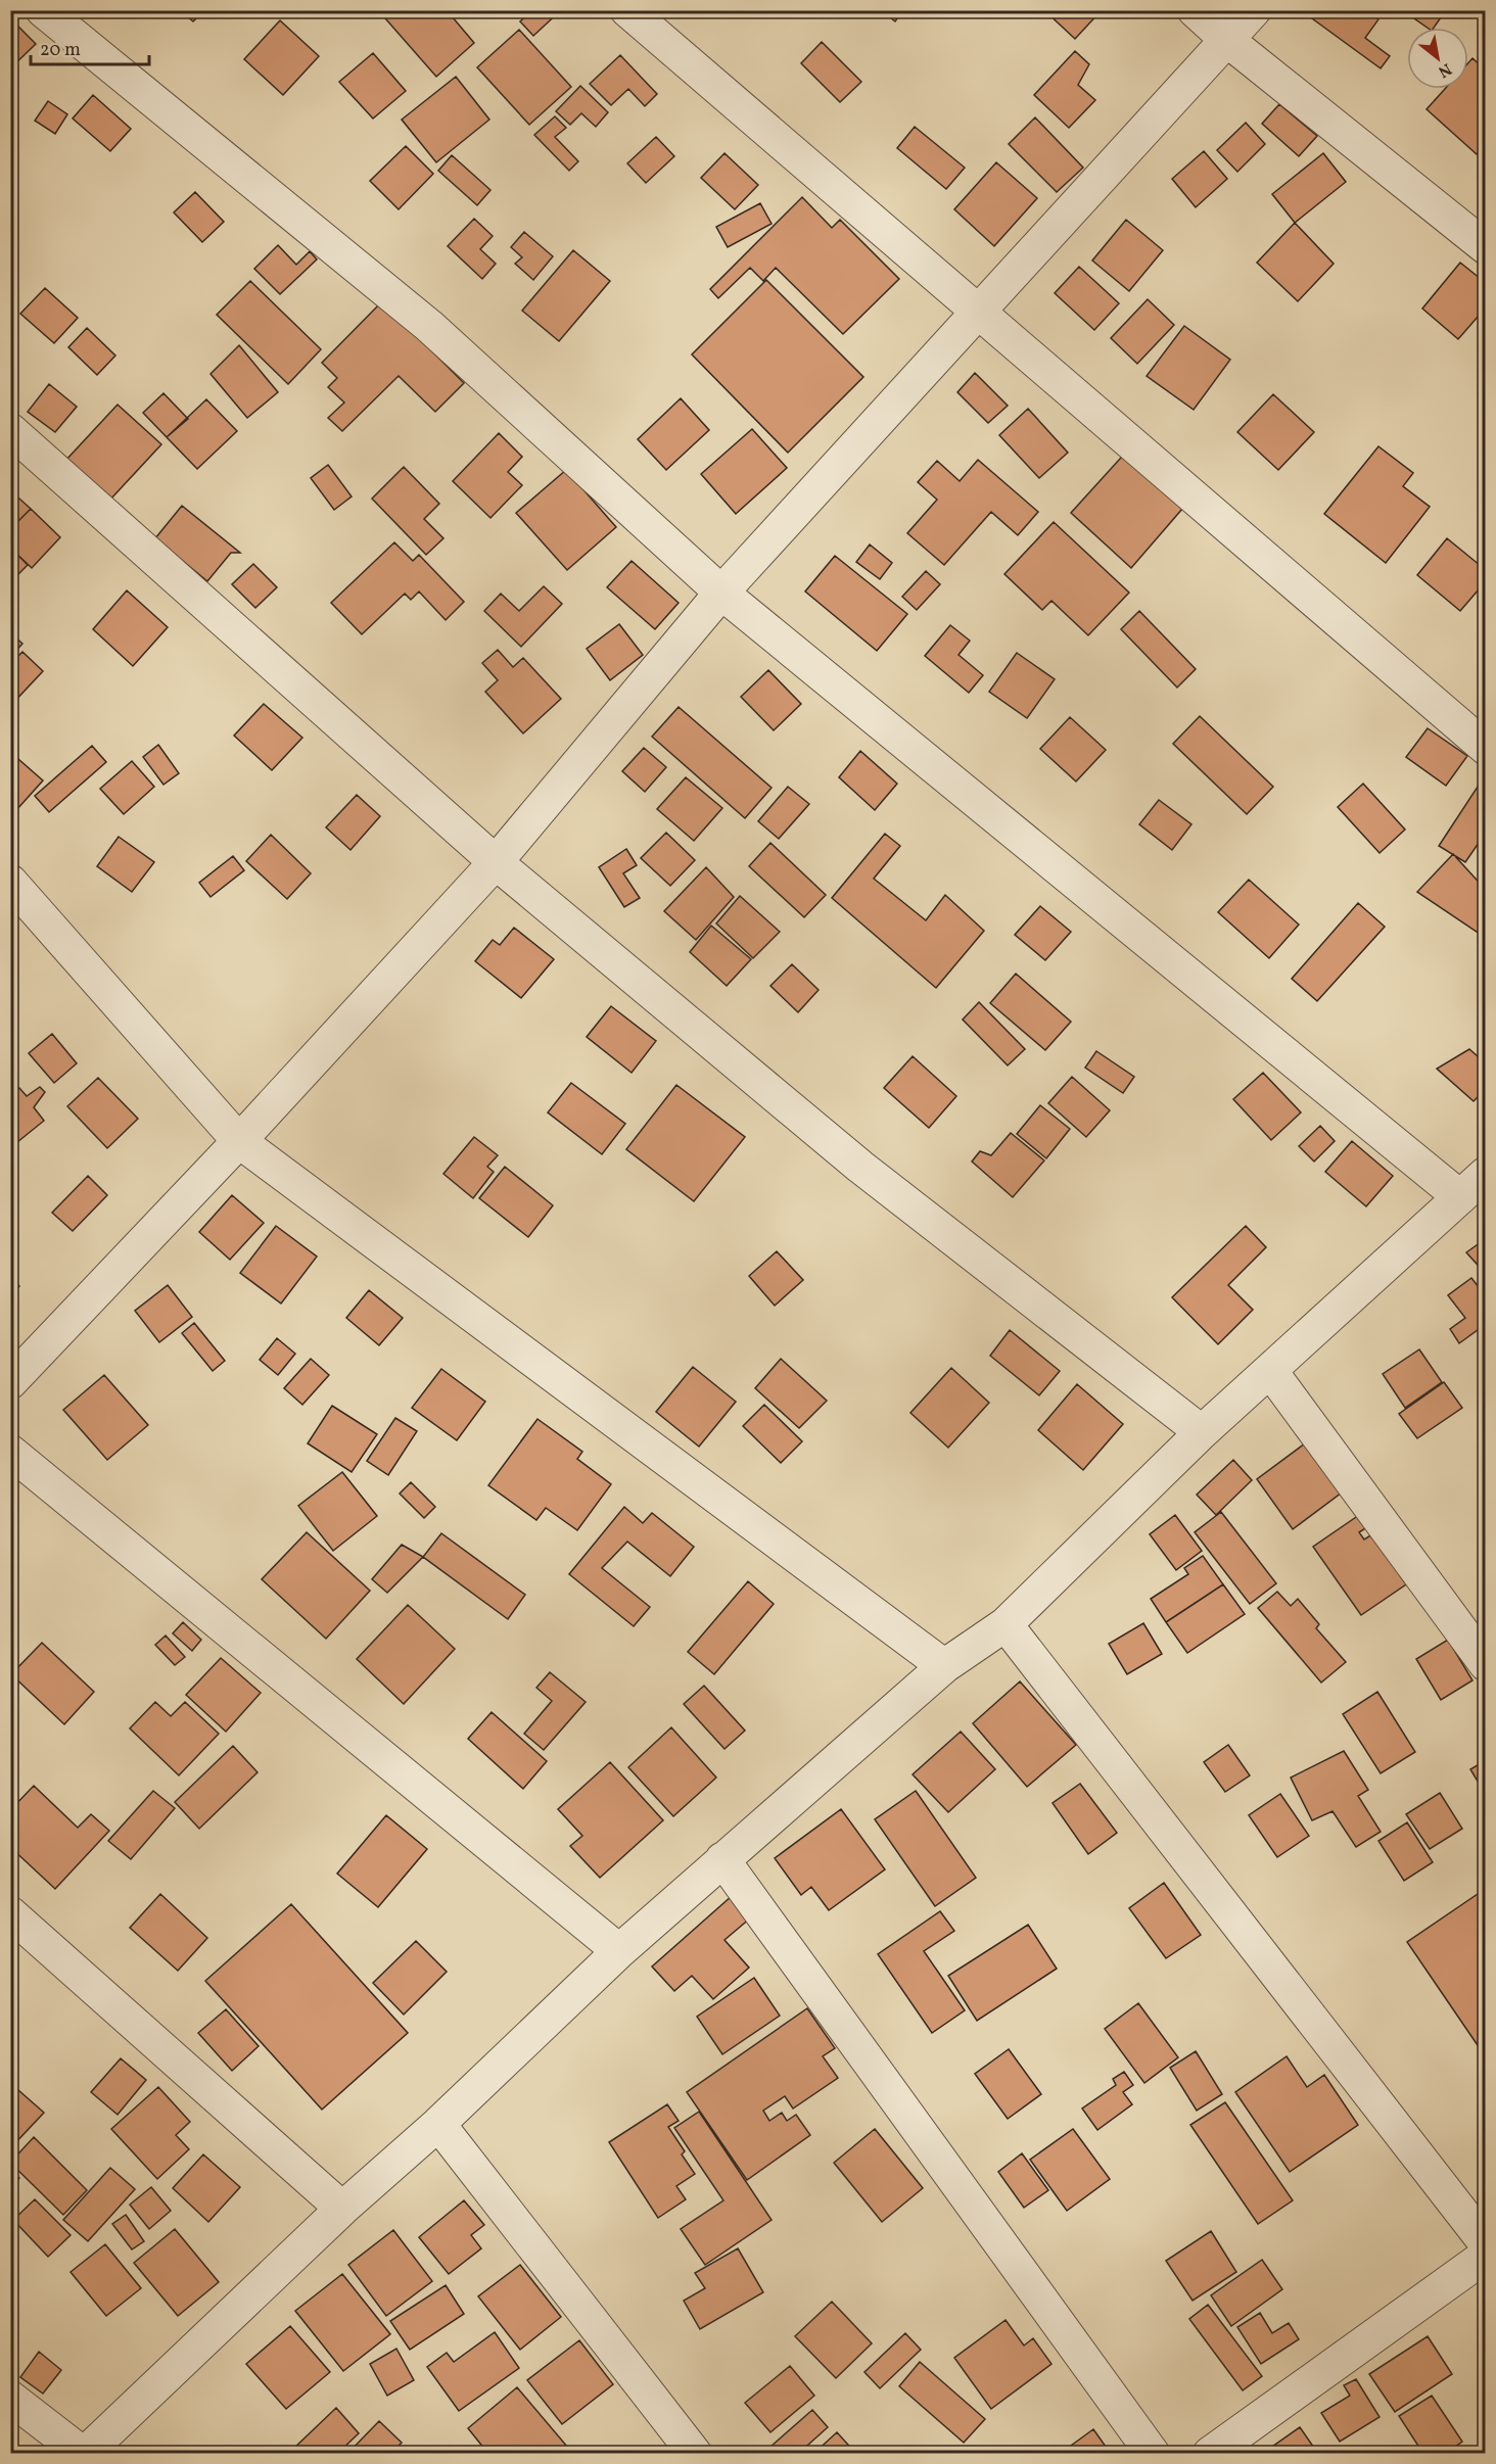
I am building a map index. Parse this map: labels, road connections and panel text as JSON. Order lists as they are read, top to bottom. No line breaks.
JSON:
{"scale_bar":"20 m","north":"bottom right"}
